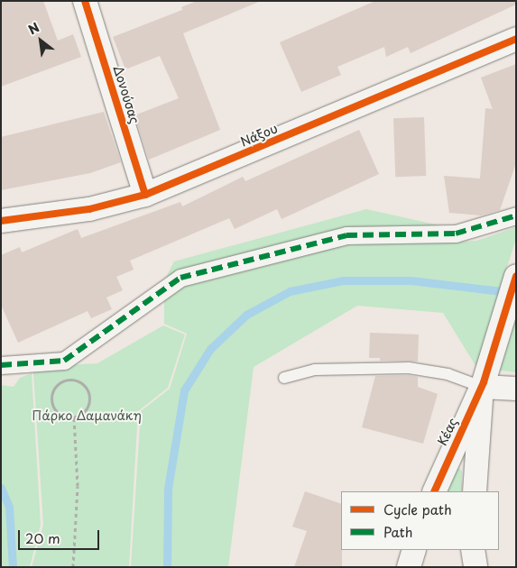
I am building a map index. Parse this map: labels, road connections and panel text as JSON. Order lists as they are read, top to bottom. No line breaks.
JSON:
{"streets":{"street":["Δονούσας","Νάξου","Κέας"]},"crossings":[["Δονούσας","Νάξου"]],"parks":["Πάρκο Δαμανάκη"],"legend":["Cycle path","Path"],"scale_bar":"20 m","north":"top left"}
